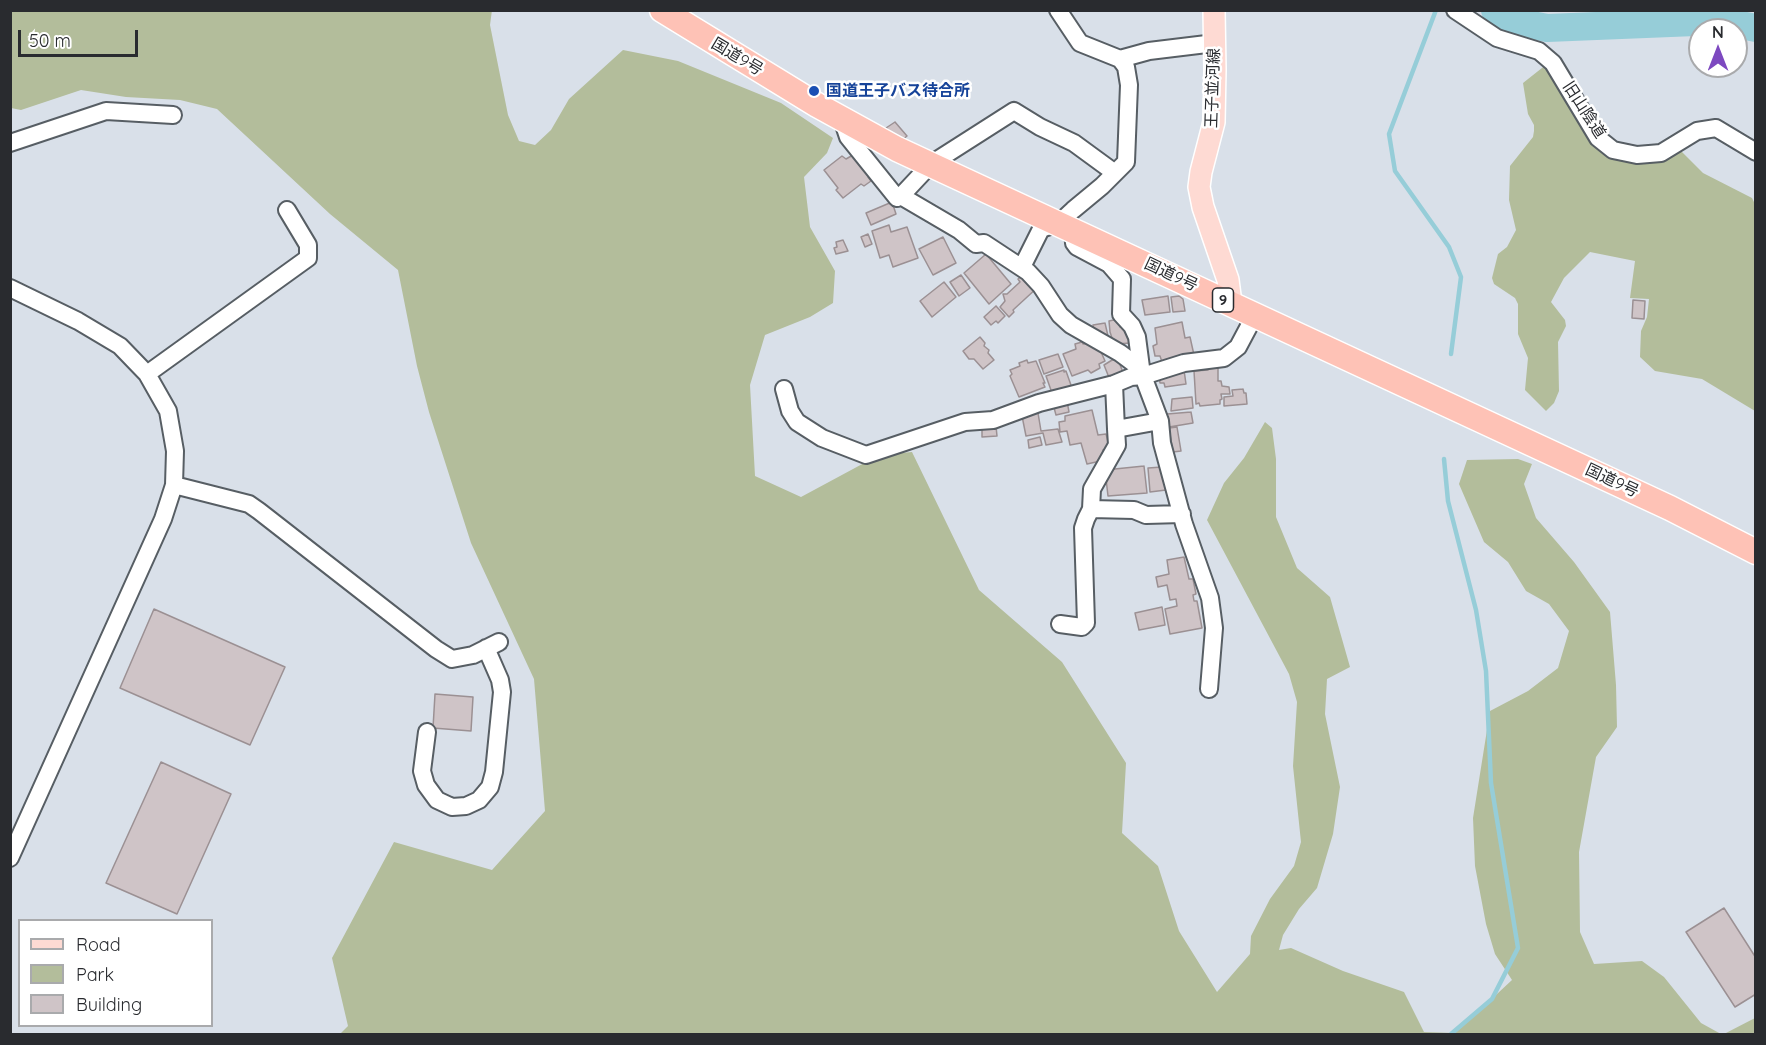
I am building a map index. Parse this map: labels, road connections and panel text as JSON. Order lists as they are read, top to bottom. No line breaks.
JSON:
{"streets":{"highway":["国道9号","9"],"main road":["王子並河線"],"street":["旧山陰道"]},"crossings":[["国道9号","王子並河線"]],"places":["国道王子バス待合所"],"legend":["Road","Park","Building"],"scale_bar":"50 m","north":"top"}
